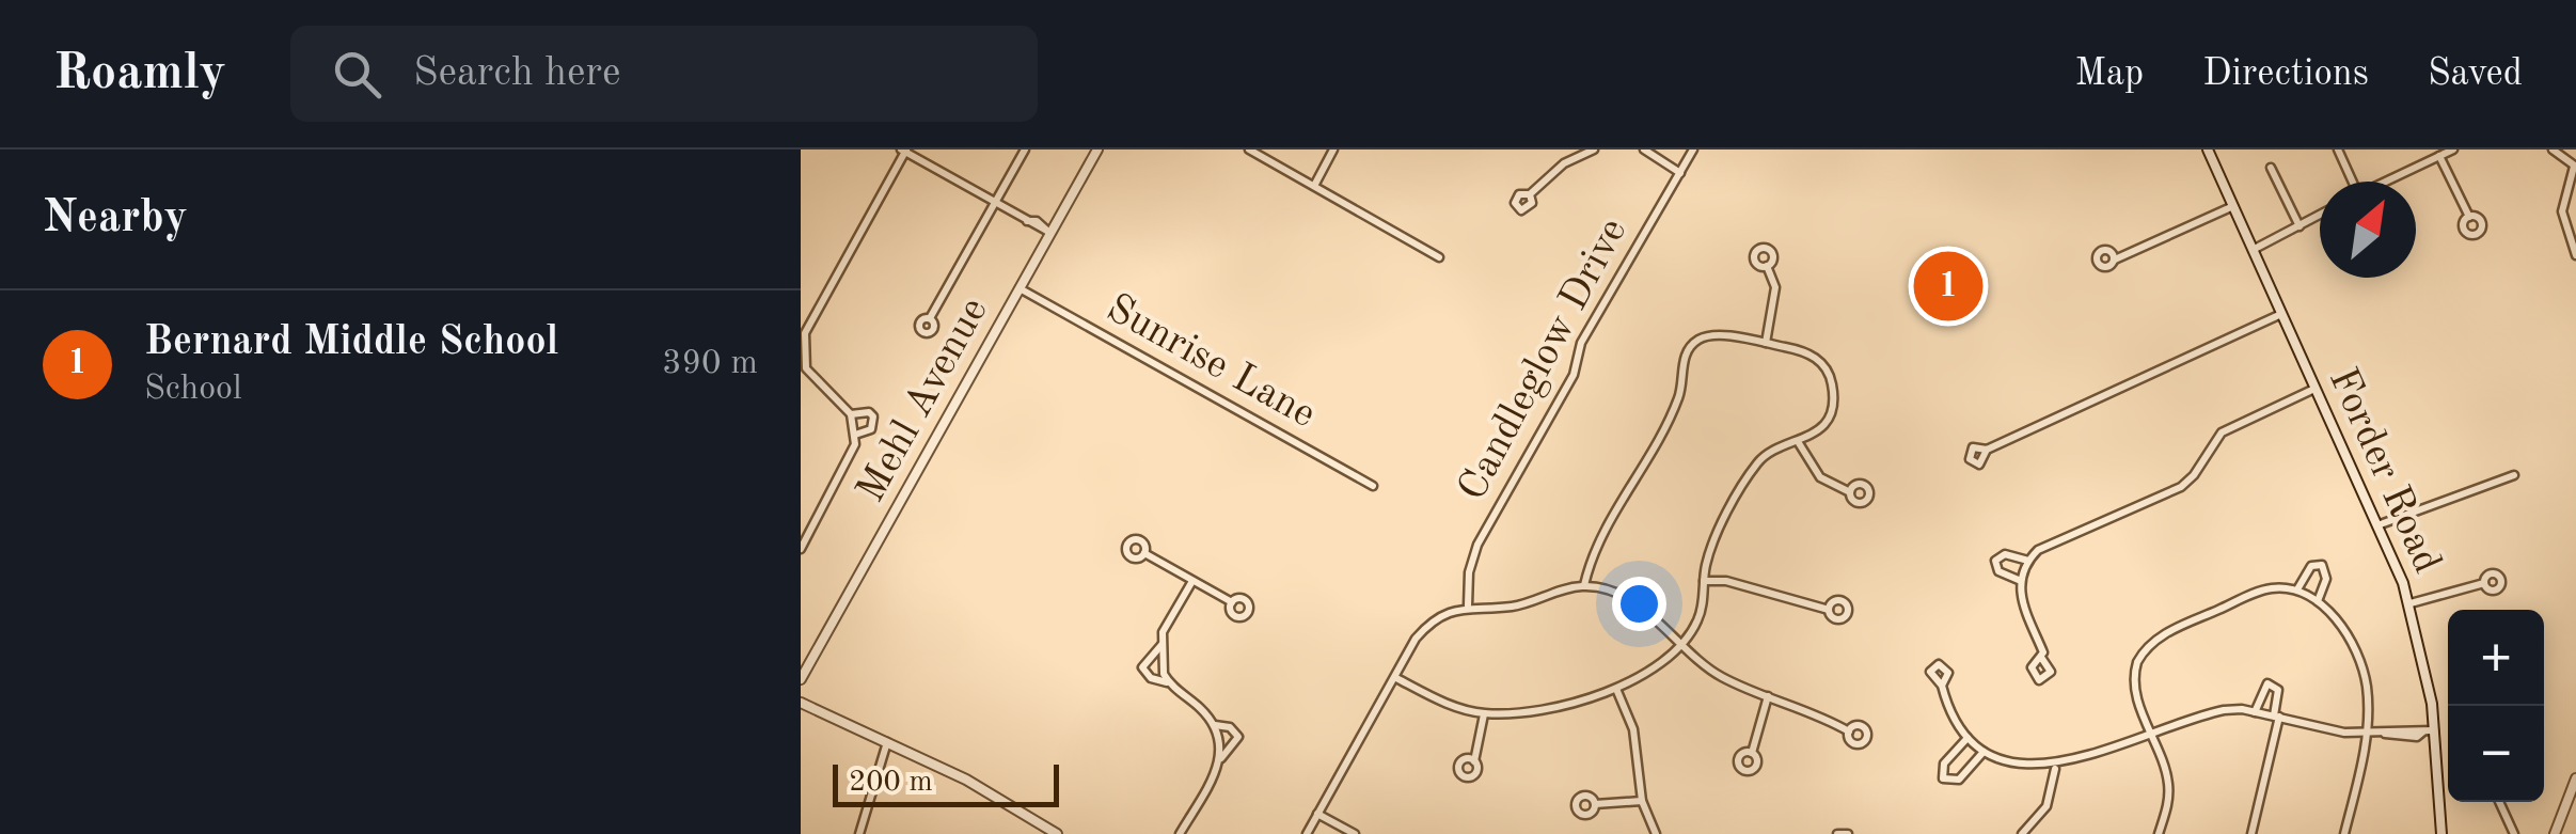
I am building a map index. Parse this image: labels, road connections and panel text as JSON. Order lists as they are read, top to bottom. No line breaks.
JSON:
{"streets":{"street":["Candleglow Drive","Sunrise Lane","Mehl Avenue","Forder Road"]},"crossings":[["Sunrise Lane","Mehl Avenue"]],"scale_bar":"200 m","north":"top right","page":{"header":"Roamly","search":"Search here","nav":["Map","Directions","Saved"],"heading":"Nearby","pins":"1","list":[{"mark":"1","name":"Bernard Middle School","note":"School","value":"390 m"}],"map_buttons":["+","−"],"scale":"200 m"}}
